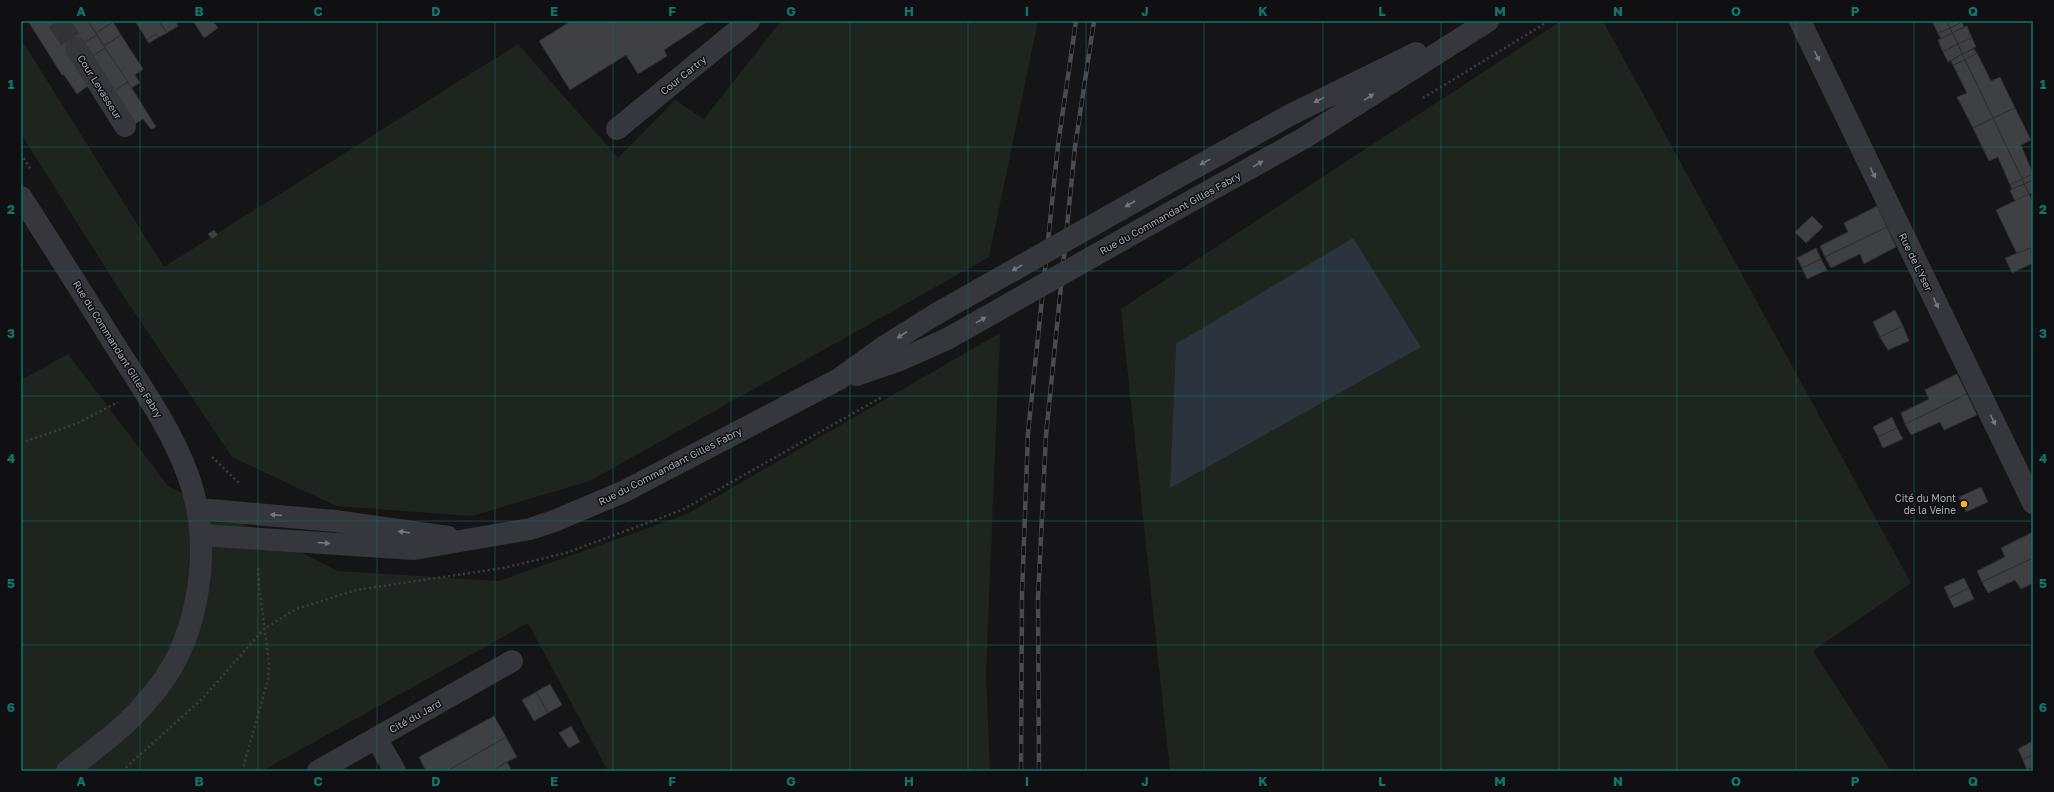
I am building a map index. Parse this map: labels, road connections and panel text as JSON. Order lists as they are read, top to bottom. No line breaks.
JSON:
{"streets":{"street":["Cour Cartry","Cour Levasseur","Rue du Commandant Gilles Fabry","Rue de L'Yser","Cité du Jard"]},"one_way":["Rue de L'Yser"],"places":["Cité du Mont de la Veine"],"grid":{"columns":["A","B","C","D","E","F","G","H","I","J","K","L","M","N","O","P","Q"],"rows":["1","2","3","4","5","6"]}}
